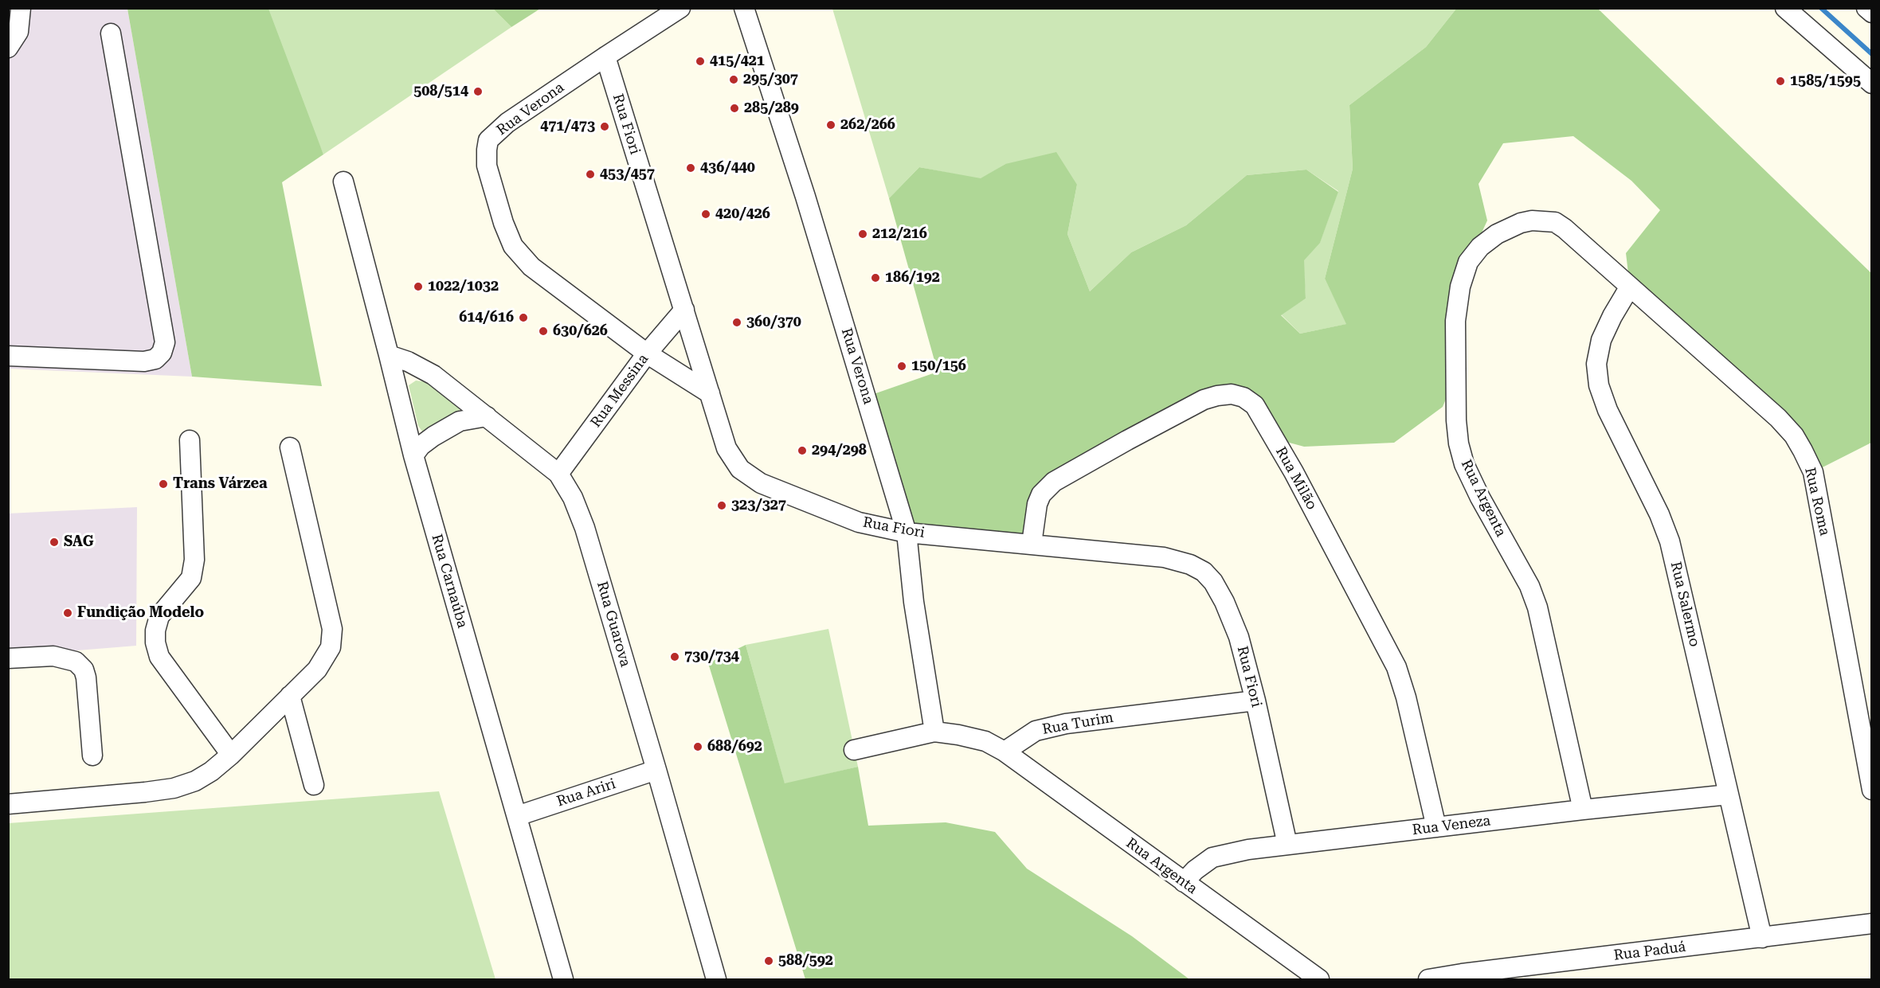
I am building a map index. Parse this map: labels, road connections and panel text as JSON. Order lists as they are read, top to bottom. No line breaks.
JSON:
{"streets":{"street":["Rua Verona","Rua Fiori","Rua Messina","Rua Milão","Rua Argenta","Rua Roma","Rua Carnaúba","Rua Salermo","Rua Guarova","Rua Turim","Rua Ariri","Rua Veneza","Rua Paduá"]},"crossings":[["Rua Verona","Rua Fiori"],["Rua Verona","Rua Messina"],["Rua Fiori","Rua Messina"],["Rua Fiori","Rua Milão"],["Rua Fiori","Rua Turim"],["Rua Fiori","Rua Veneza"],["Rua Messina","Rua Guarova"],["Rua Milão","Rua Veneza"],["Rua Argenta","Rua Roma"],["Rua Argenta","Rua Turim"],["Rua Argenta","Rua Veneza"],["Rua Roma","Rua Salermo"],["Rua Carnaúba","Rua Guarova"],["Rua Carnaúba","Rua Ariri"],["Rua Salermo","Rua Veneza"],["Rua Salermo","Rua Paduá"],["Rua Guarova","Rua Ariri"]],"places":["415/421","295/307","1585/1595","508/514","285/289","262/266","471/473","436/440","453/457","420/426","212/216","186/192","1022/1032","614/616","360/370","630/626","150/156","294/298","Trans Várzea","323/327","SAG","Fundição Modelo","730/734","688/692","588/592"]}
